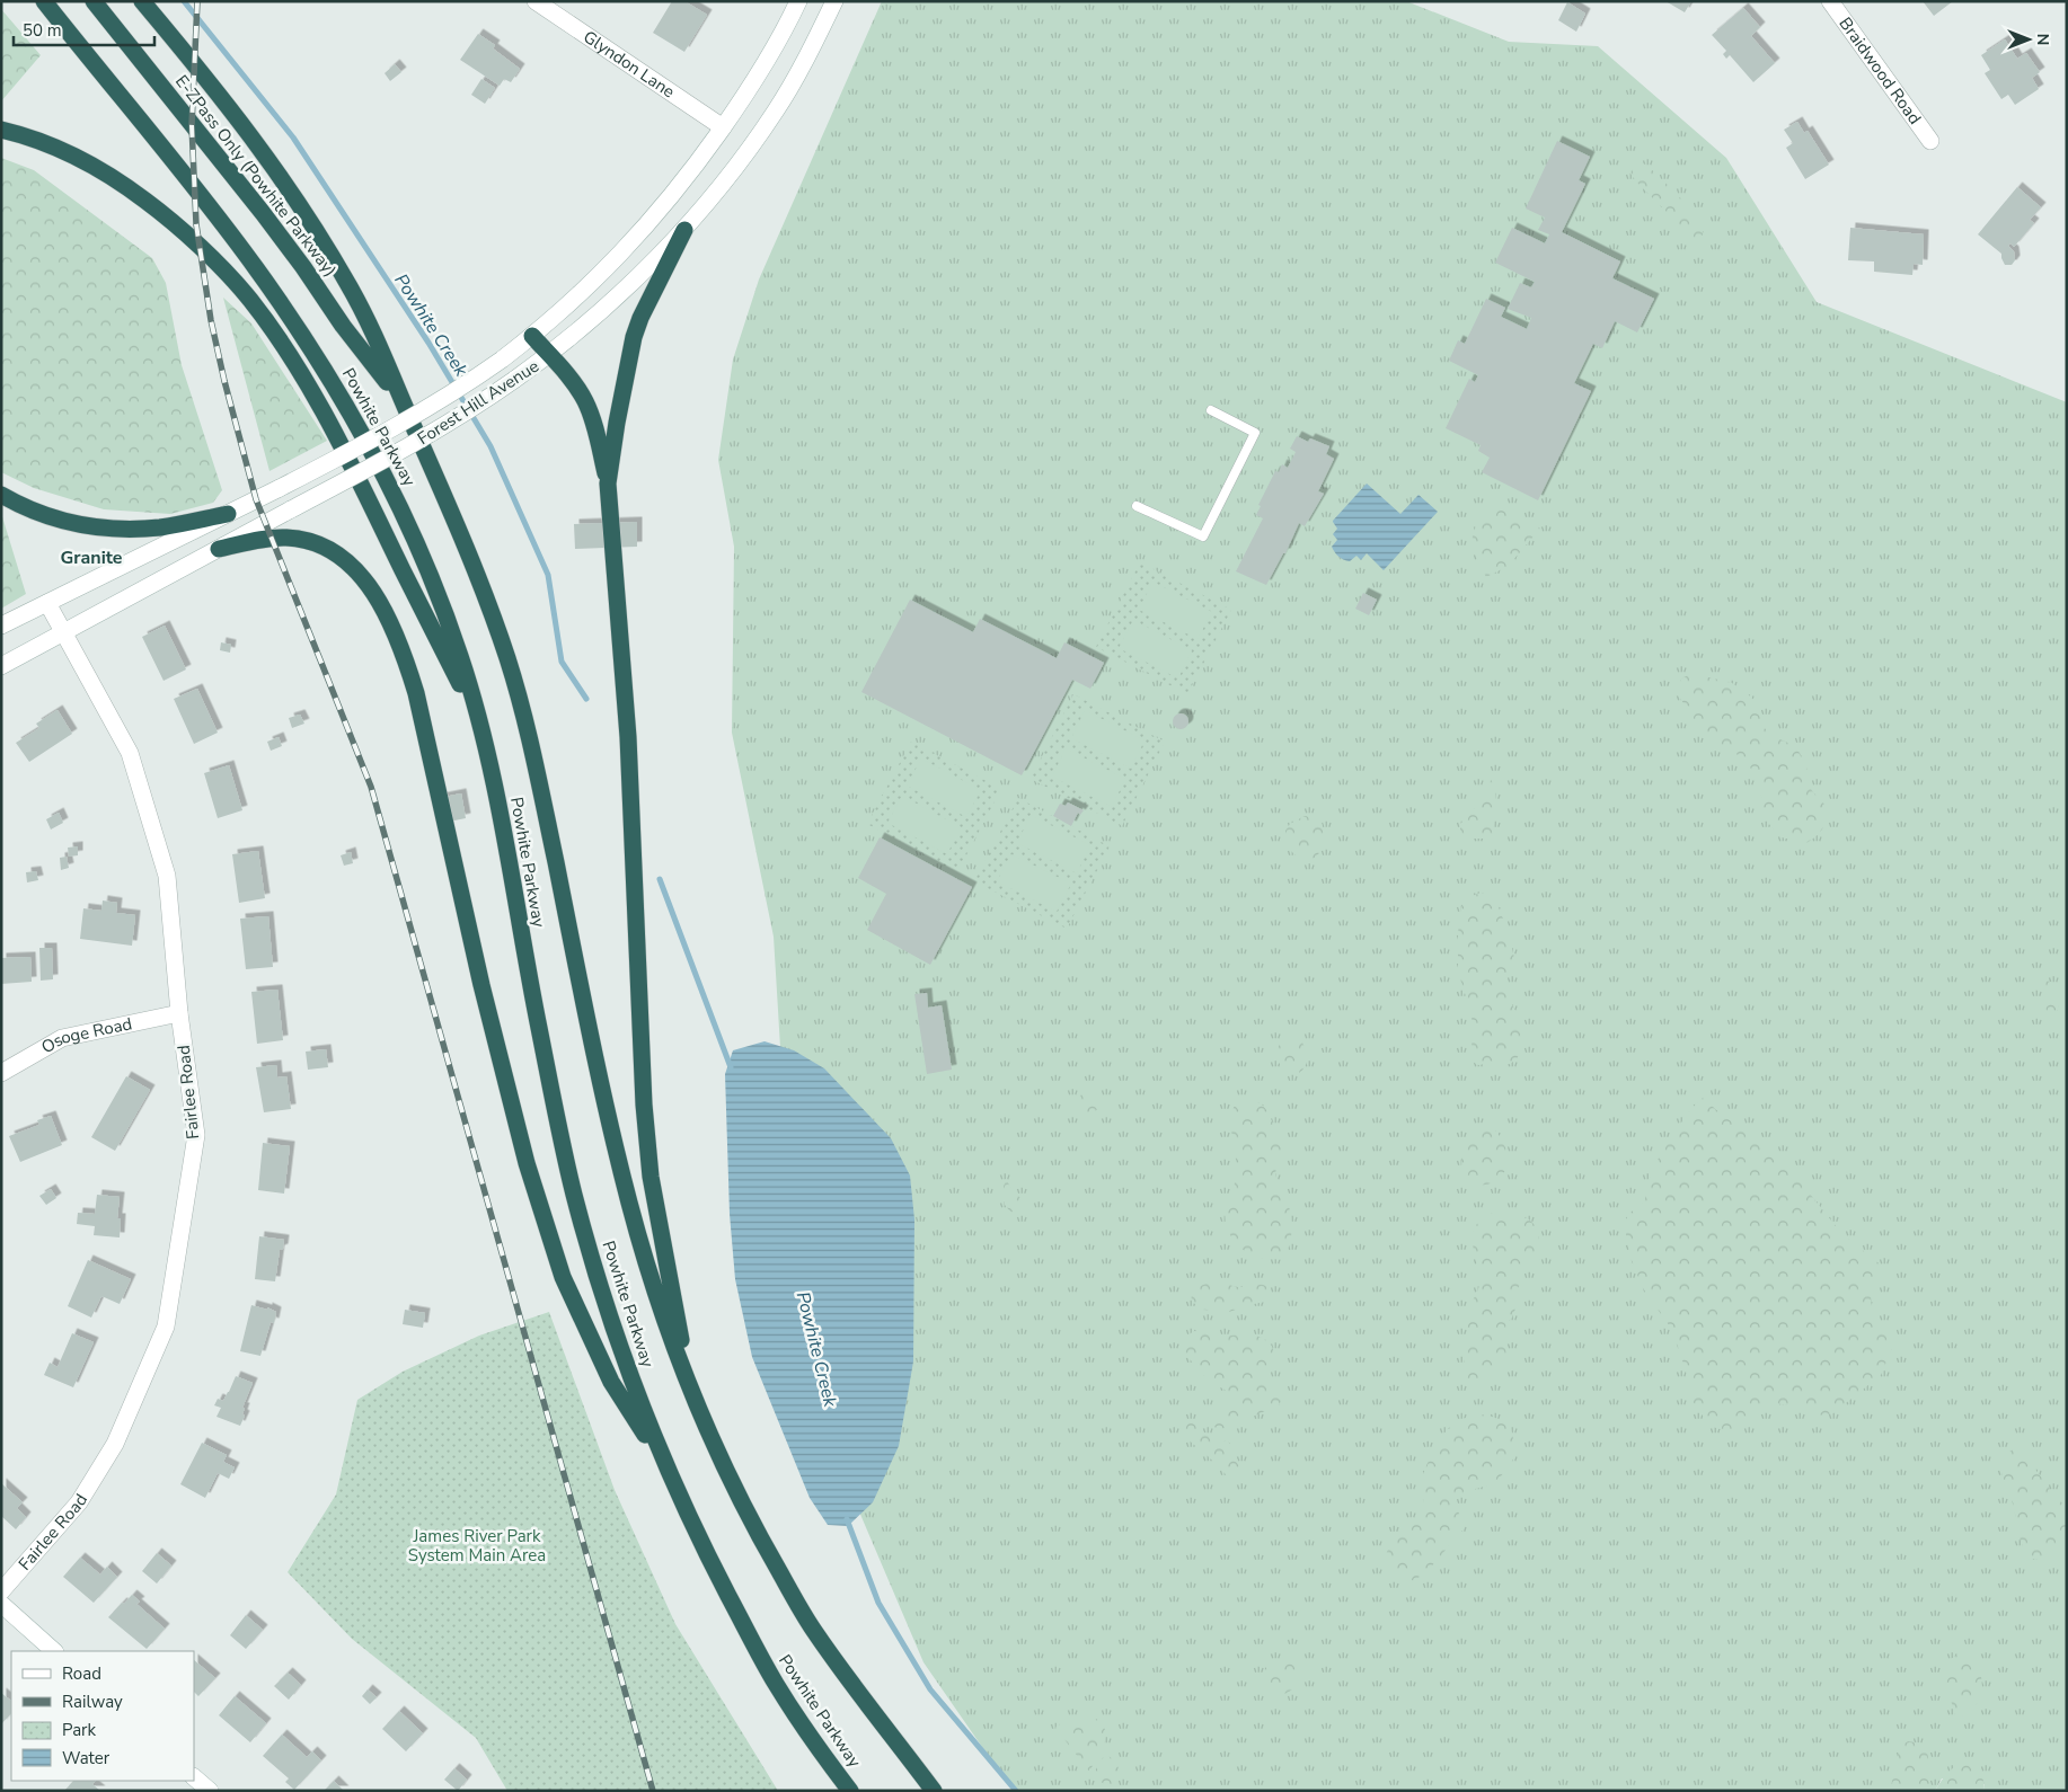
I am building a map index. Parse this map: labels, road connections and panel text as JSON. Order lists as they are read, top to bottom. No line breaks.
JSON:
{"streets":{"highway":["E-ZPass Only (Powhite Parkway)","Powhite Parkway"],"main road":["Glyndon Lane","Braidwood Road","Forest Hill Avenue","Osoge Road","Fairlee Road"]},"crossings":[["Glyndon Lane","Forest Hill Avenue"],["E-ZPass Only (Powhite Parkway)","Powhite Parkway"],["Forest Hill Avenue","Fairlee Road"],["Osoge Road","Fairlee Road"]],"districts":["Granite"],"water":["Powhite Creek"],"parks":["James River Park System Main Area"],"legend":["Road","Railway","Park","Water"],"scale_bar":"50 m","north":"right"}
